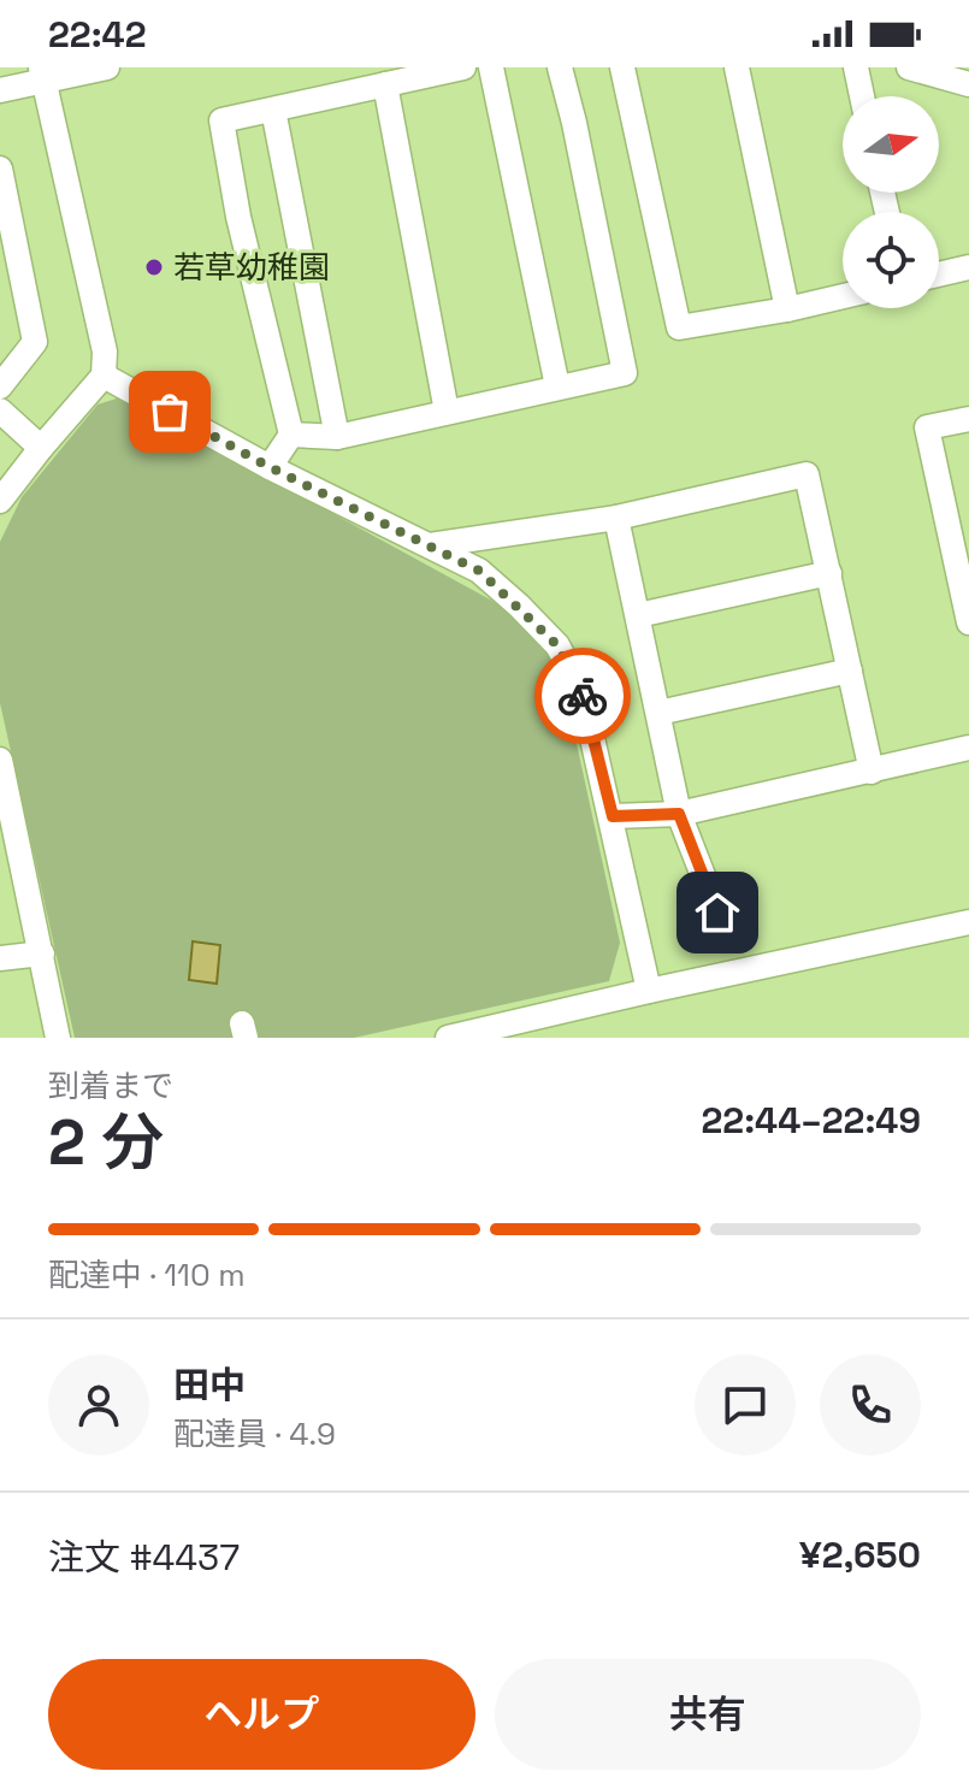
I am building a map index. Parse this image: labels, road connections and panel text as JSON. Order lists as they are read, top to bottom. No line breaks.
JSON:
{"places":["若草幼稚園"],"north":"right","page":{"status":"22:42","heading":["2 分","到着まで","22:44–22:49"],"panel":["田中","配達員 · 4.9","注文 #4437","¥2,650"],"bar":"配達中 · 110 m","buttons":["ヘルプ","共有"]}}
